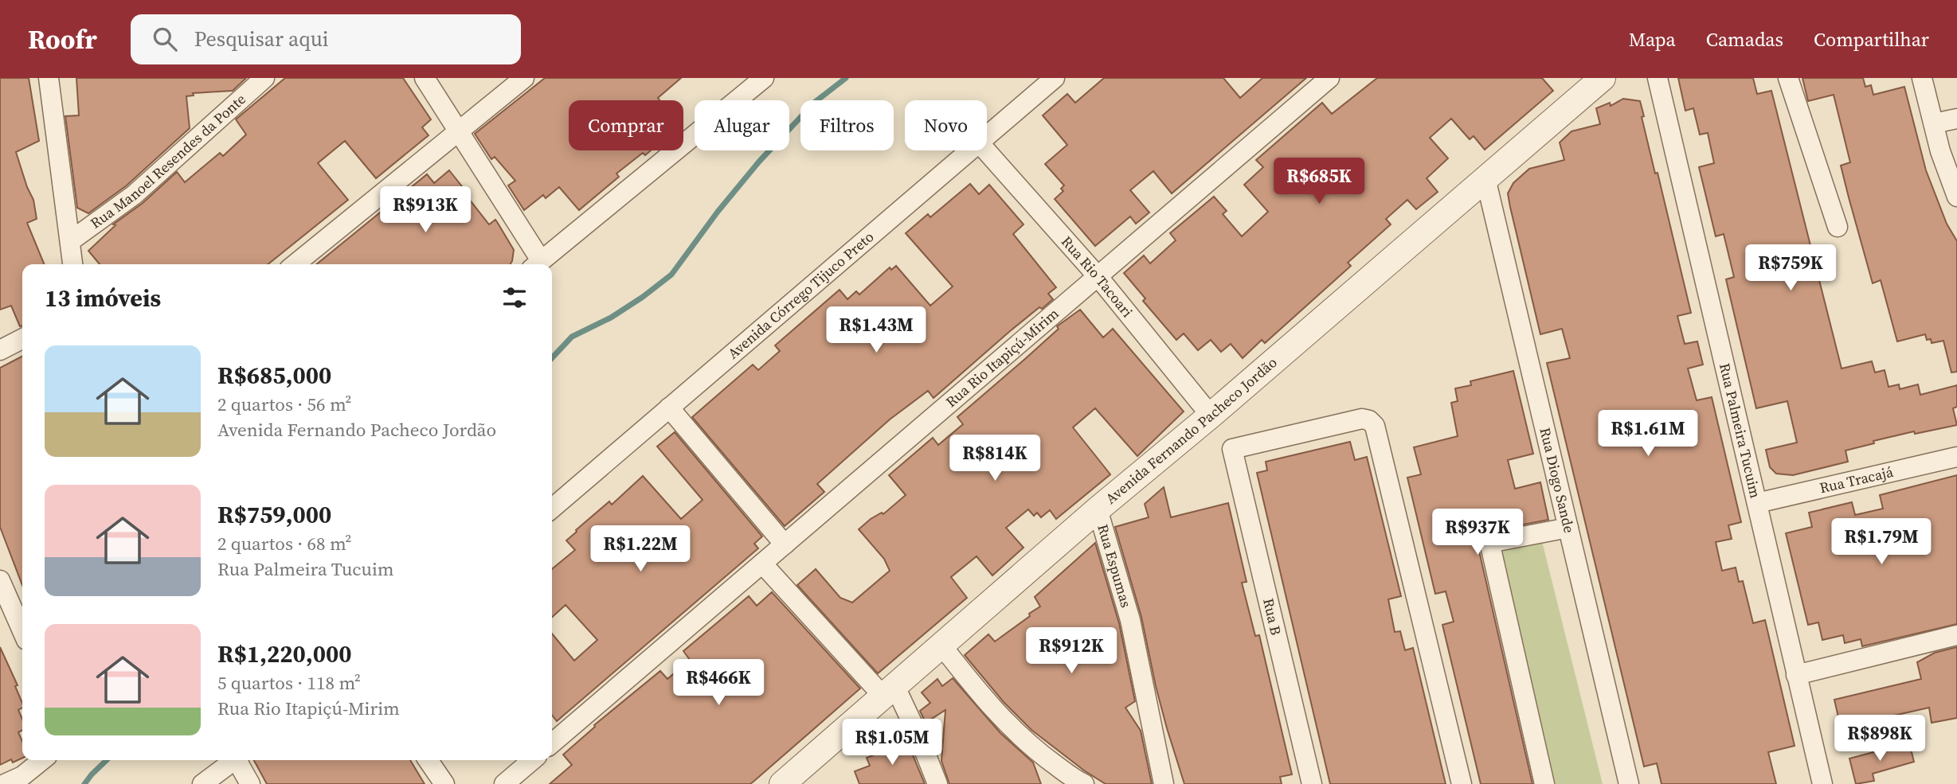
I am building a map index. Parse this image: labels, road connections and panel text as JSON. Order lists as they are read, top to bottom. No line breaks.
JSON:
{"streets":{"street":["Rua Manoel Resendes da Ponte","Rua Rio Tacoari","Avenida Córrego Tijuco Preto","Rua Rio Itapiçú-Mirim","Avenida Fernando Pacheco Jordão","Rua Palmeira Tucuim","Rua Tracajá","Rua Diogo Sande","Rua Espumas","Rua B"]},"crossings":[["Rua Rio Tacoari","Rua Rio Itapiçú-Mirim"],["Rua Rio Tacoari","Avenida Fernando Pacheco Jordão"],["Avenida Fernando Pacheco Jordão","Rua Diogo Sande"],["Avenida Fernando Pacheco Jordão","Rua Espumas"],["Rua Palmeira Tucuim","Rua Tracajá"]],"page":{"header":"Roofr","search":"Pesquisar aqui","nav":["Mapa","Camadas","Compartilhar"],"chip":["Comprar","Alugar","Filtros","Novo"],"price":["R$685K","R$913K","R$759K","R$1.43M","R$1.61M","R$814K","R$937K","R$1.79M","R$1.22M","R$912K","R$466K","R$898K","R$1.05M"],"heading":"13 imóveis","list":[{"name":"R$685,000","note":"2 quartos · 56 m² · Avenida Fernando Pacheco Jordão"},{"name":"R$759,000","note":"2 quartos · 68 m² · Rua Palmeira Tucuim"},{"name":"R$1,220,000","note":"5 quartos · 118 m² · Rua Rio Itapiçú-Mirim"}]}}
